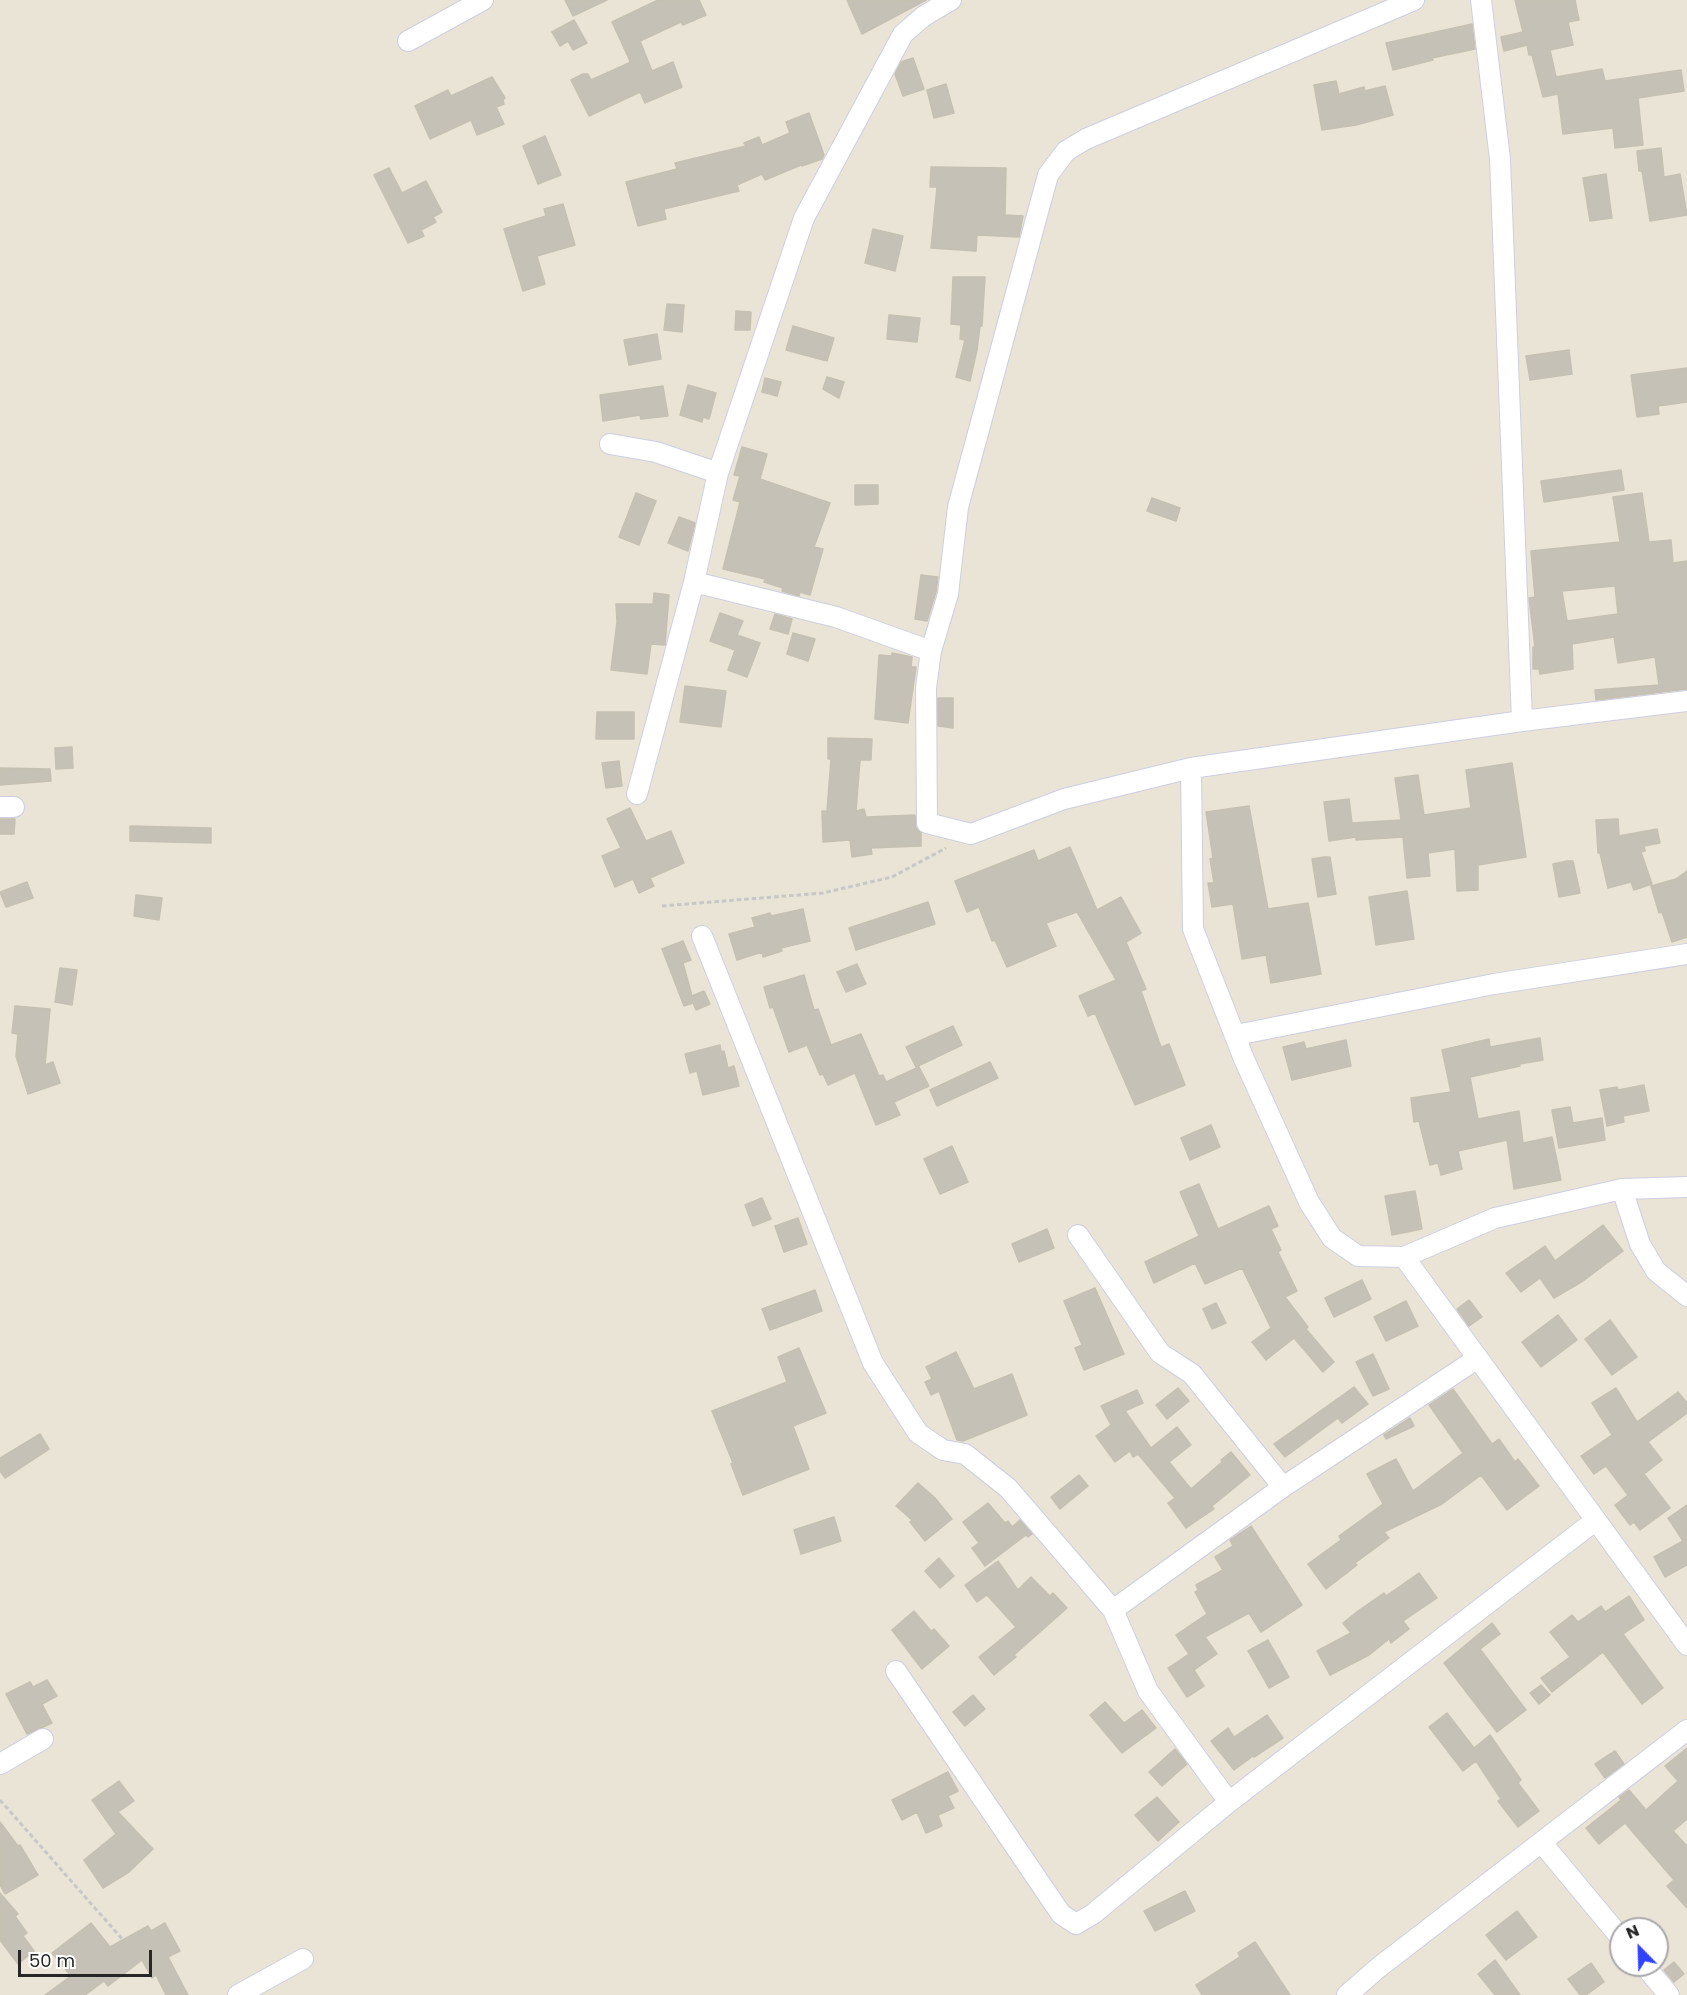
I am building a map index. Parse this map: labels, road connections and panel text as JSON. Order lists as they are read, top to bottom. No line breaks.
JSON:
{"scale_bar":"50 m","north":"top left"}
